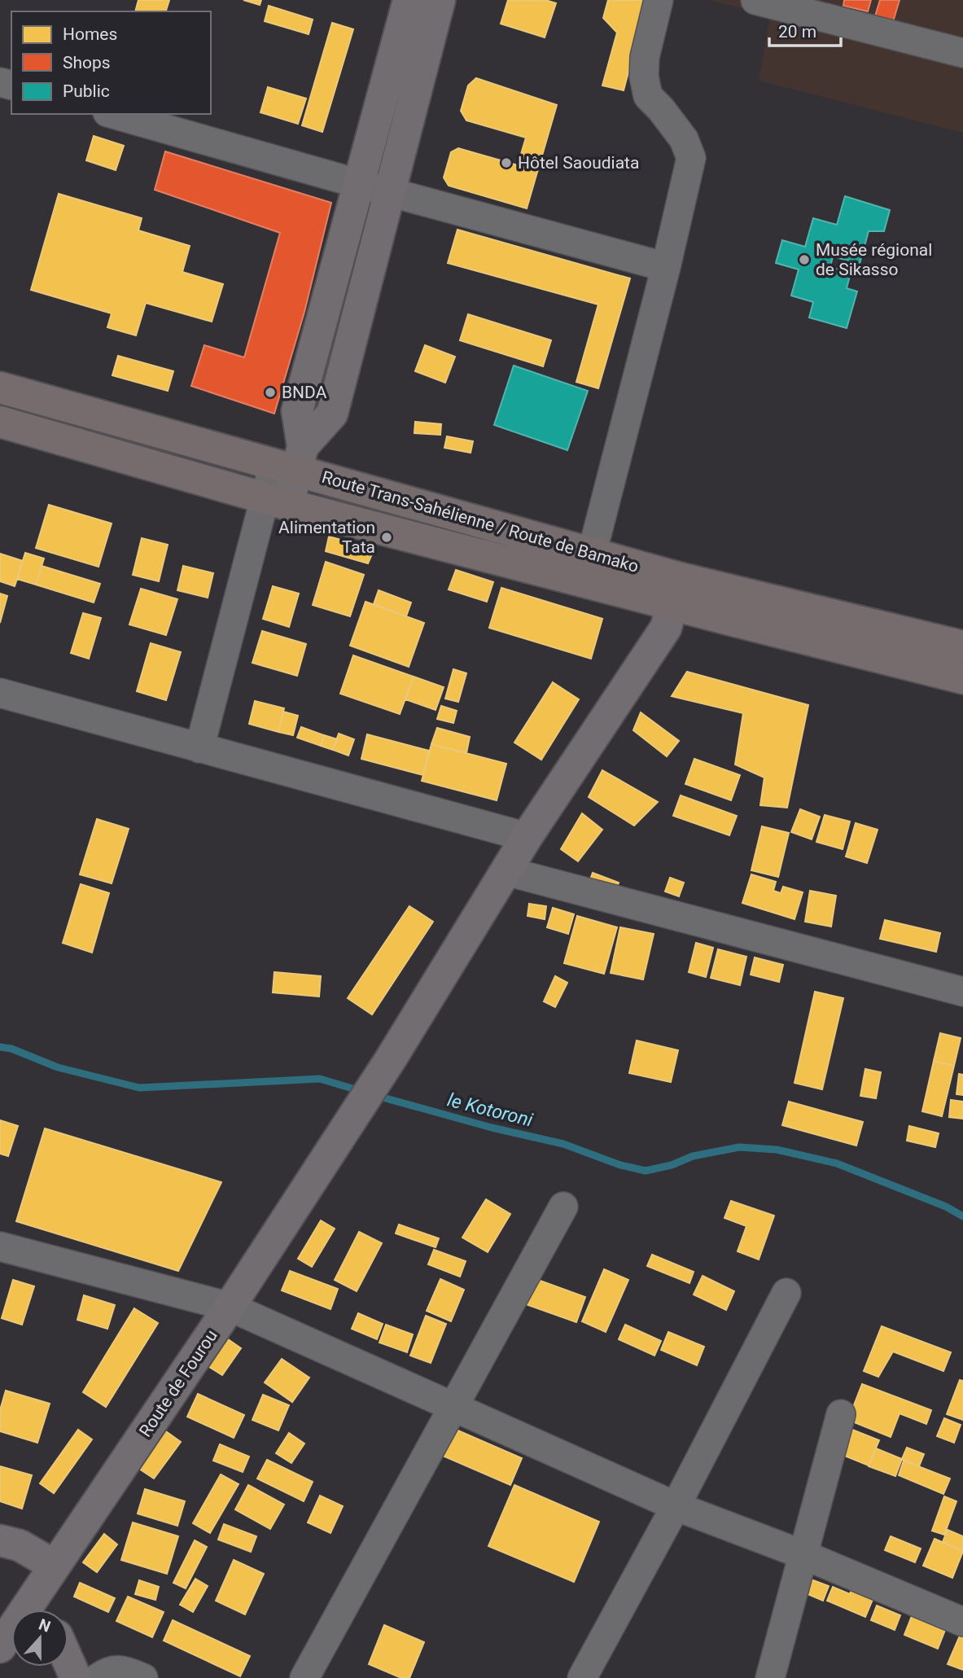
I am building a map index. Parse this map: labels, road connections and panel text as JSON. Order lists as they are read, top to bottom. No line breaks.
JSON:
{"streets":{"highway":["Route Trans-Sahélienne / Route de Bamako"],"main road":["Route de Fourou"]},"crossings":[["Route Trans-Sahélienne / Route de Bamako","Route de Fourou"]],"water":["le Kotoroni"],"places":["Hôtel Saoudiata","Musée régional de Sikasso","BNDA","Alimentation Tata"],"legend":["Homes","Shops","Public"],"scale_bar":"20 m","north":"top"}
